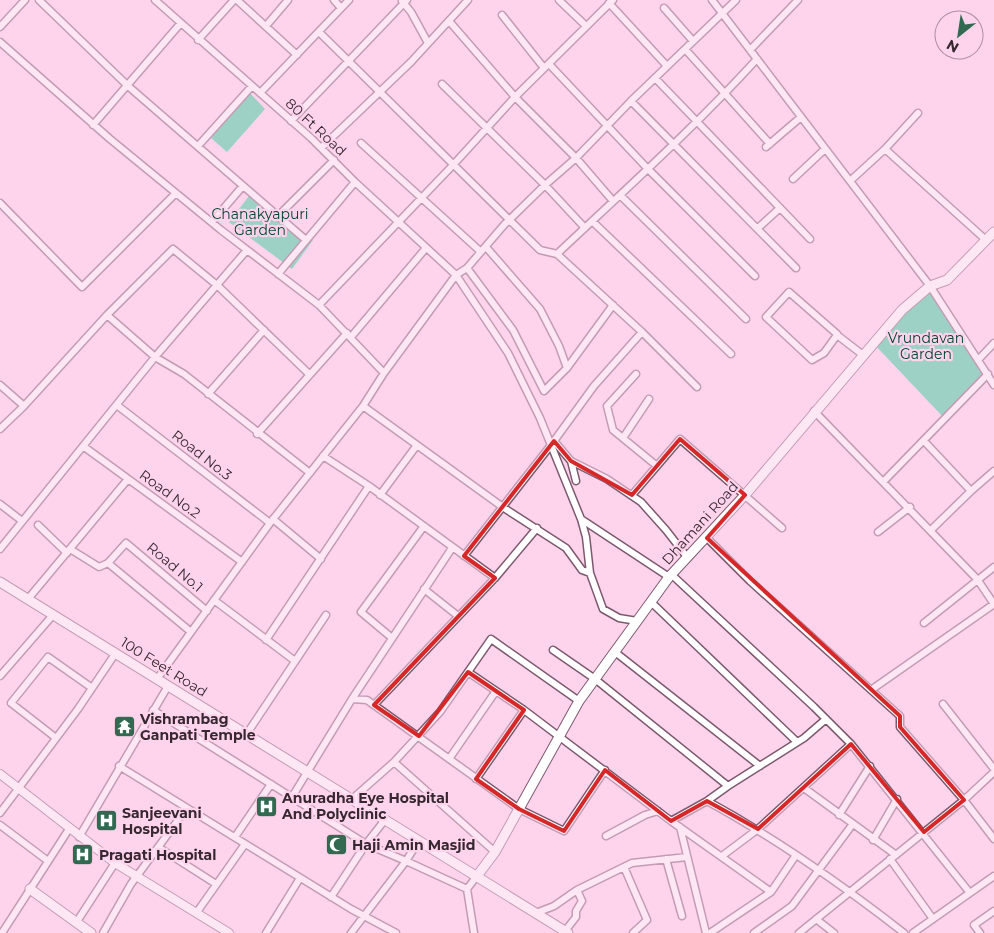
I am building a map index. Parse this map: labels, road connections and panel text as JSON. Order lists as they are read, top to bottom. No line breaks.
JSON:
{"streets":{"main road":["Dhamani Road","100 Feet Road"],"street":["80 Ft Road","Road No.3","Road No.2","Road No.1"]},"crossings":[["Dhamani Road","100 Feet Road"]],"parks":["Chanakyapuri Garden","Vrundavan Garden"],"places":{"temple":["Vishrambag Ganpati Temple"],"hospital":["Anuradha Eye Hospital And Polyclinic","Sanjeevani Hospital","Pragati Hospital"],"mosque":["Haji Amin Masjid"]},"north":"bottom left"}
